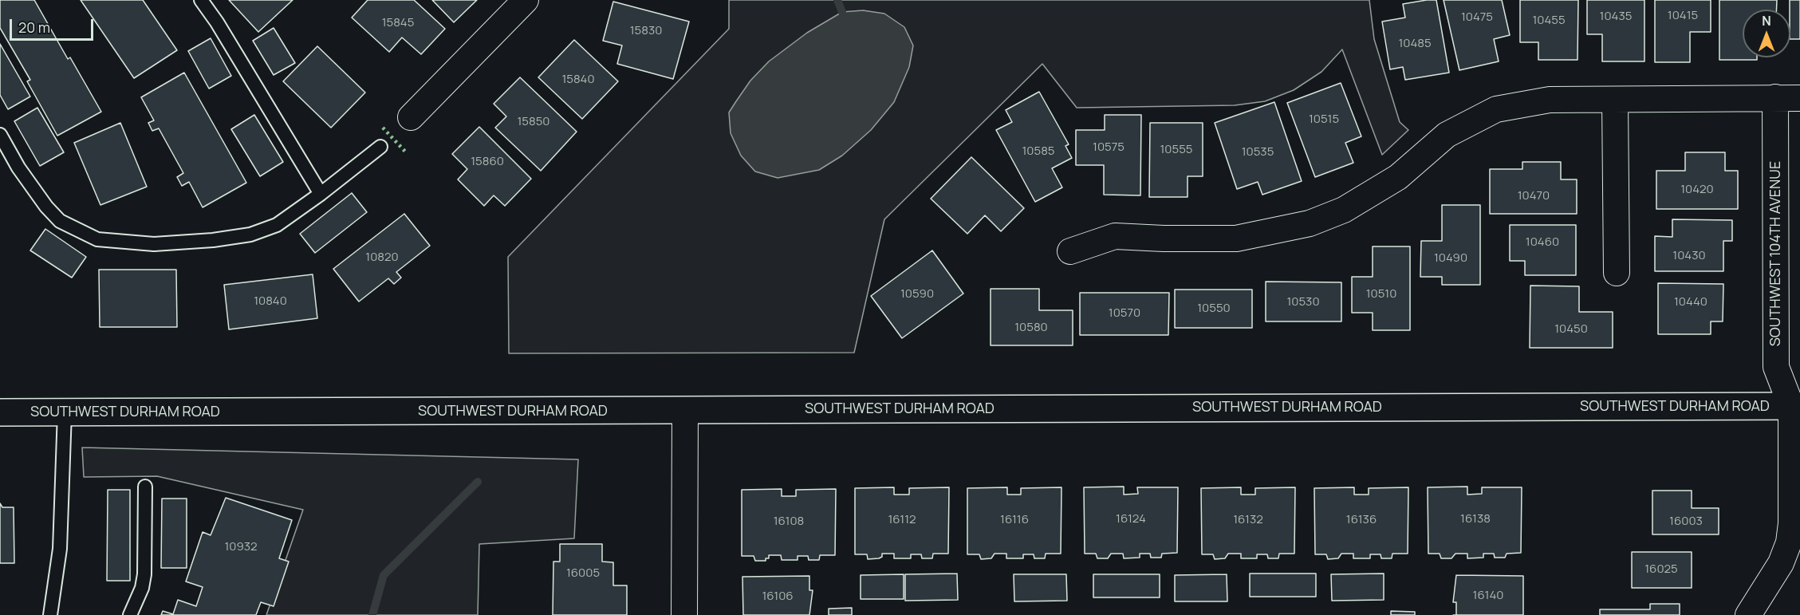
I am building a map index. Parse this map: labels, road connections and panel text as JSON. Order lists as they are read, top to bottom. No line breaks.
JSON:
{"streets":{"main road":["SOUTHWEST DURHAM ROAD"],"street":["SOUTHWEST 104TH AVENUE"]},"crossings":[["SOUTHWEST 104TH AVENUE","SOUTHWEST DURHAM ROAD"]],"house_numbers":["10415","10435","10475","10455","15845","15830","10485","15840","10515","15850","10575","10555","10585","10535","15860","10420","10470","10460","10430","10820","10490","10590","10510","10840","10530","10440","10550","10570","10580","10450","16124","16138","16112","16116","16132","16136","16108","16003","10932","16025","16005","16140","16106"],"scale_bar":"20 m","north":"top"}
